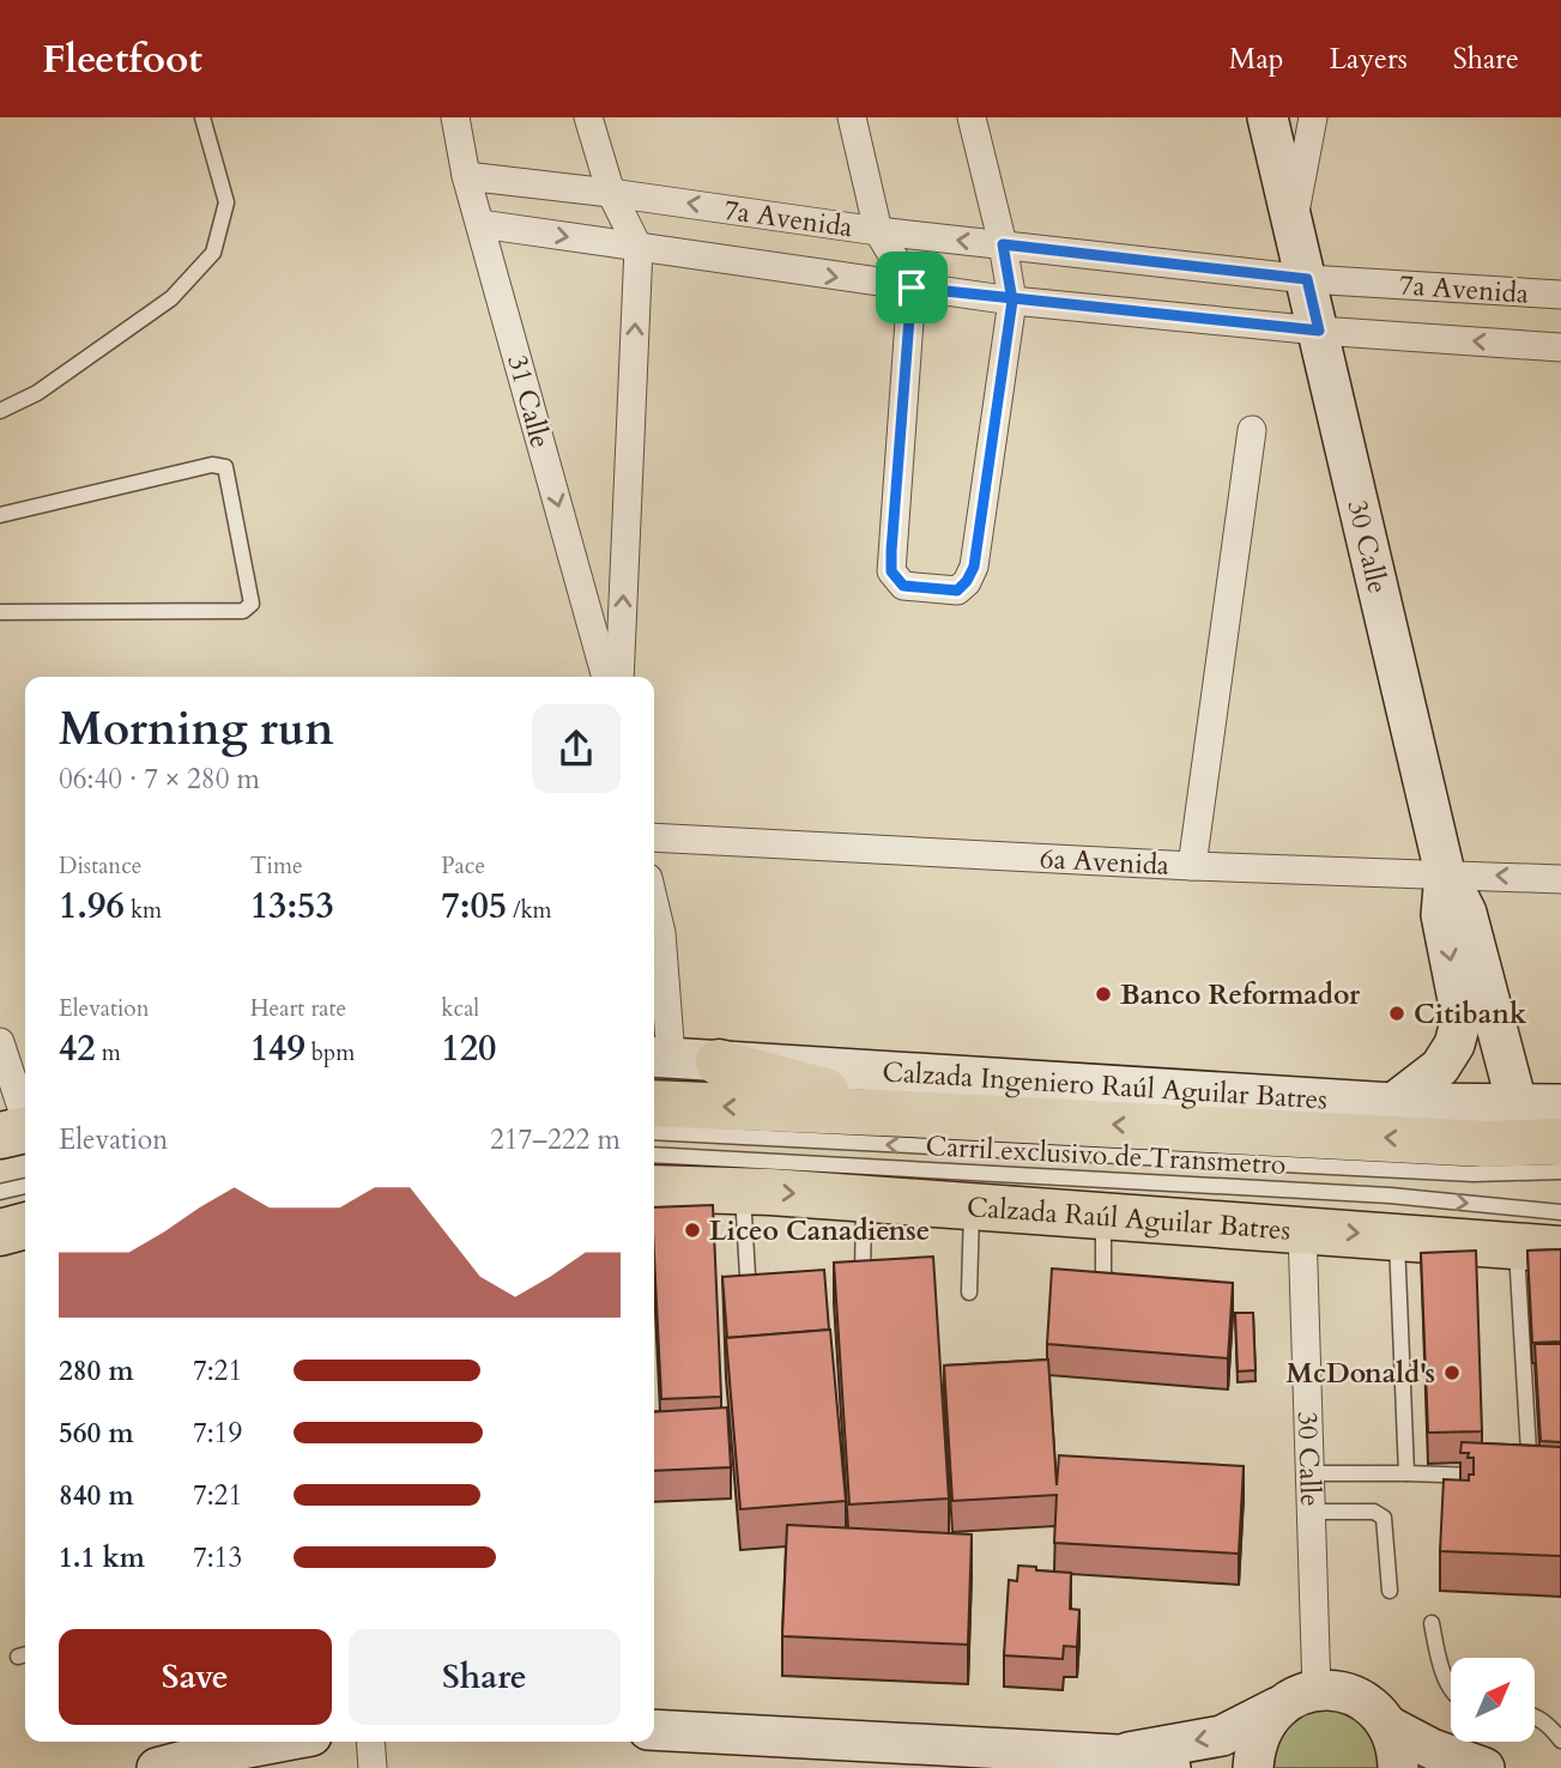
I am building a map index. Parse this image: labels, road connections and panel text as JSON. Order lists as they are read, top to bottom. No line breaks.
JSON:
{"streets":{"highway":["Calzada Raúl Aguilar Batres"],"street":["7a Avenida","31 Calle","30 Calle","6a Avenida","Calzada Ingeniero Raúl Aguilar Batres"],"lane":["Carril exclusivo de Transmetro"]},"crossings":[["7a Avenida","31 Calle"],["7a Avenida","30 Calle"],["30 Calle","6a Avenida"],["30 Calle","Calzada Ingeniero Raúl Aguilar Batres"],["30 Calle","Calzada Raúl Aguilar Batres"]],"places":["Banco Reformador","Citibank","Liceo Canadiense","McDonald's"],"north":"top right","page":{"header":"Fleetfoot","nav":["Map","Layers","Share"],"heading":["Morning run","06:40 · 7 × 280 m"],"stats":[["Distance","1.96 km"],["Time","13:53"],["Pace","7:05 /km"],["Elevation","42 m"],["Heart rate","149 bpm"],["kcal","120"]],"chart":["Elevation","217–222 m"],"list":[{"name":"280 m","note":"7:21"},{"name":"560 m","note":"7:19"},{"name":"840 m","note":"7:21"},{"name":"1.1 km","note":"7:13"}],"buttons":["Save","Share"]}}
